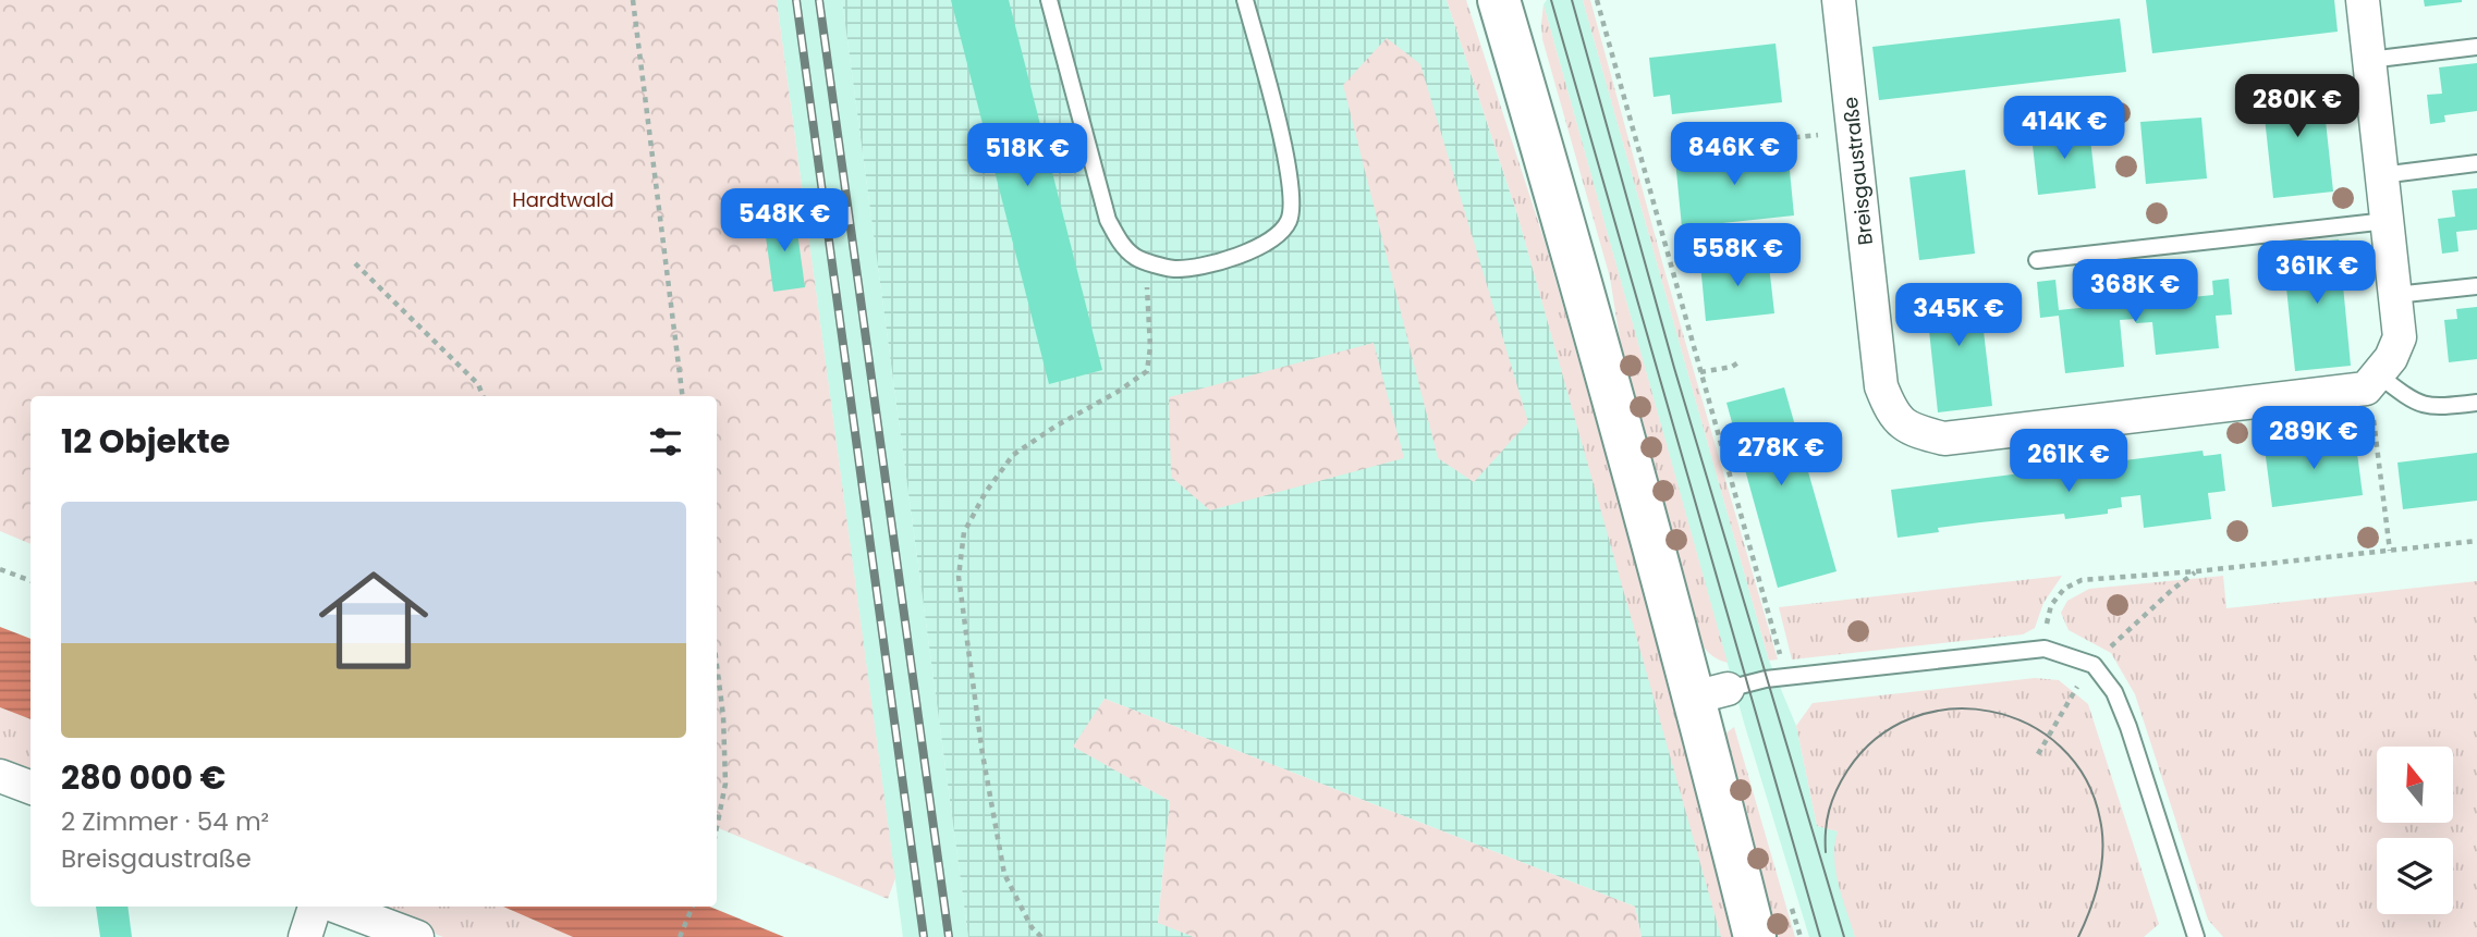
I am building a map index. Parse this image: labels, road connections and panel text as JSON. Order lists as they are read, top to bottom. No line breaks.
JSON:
{"streets":{"street":["Breisgaustraße"]},"parks":["Hardtwald"],"north":"top","page":{"price":["280K €","414K €","846K €","518K €","548K €","558K €","361K €","368K €","345K €","289K €","278K €","261K €"],"heading":"12 Objekte","list":[{"name":"280 000 €","note":"2 Zimmer · 54 m² · Breisgaustraße"}]}}
